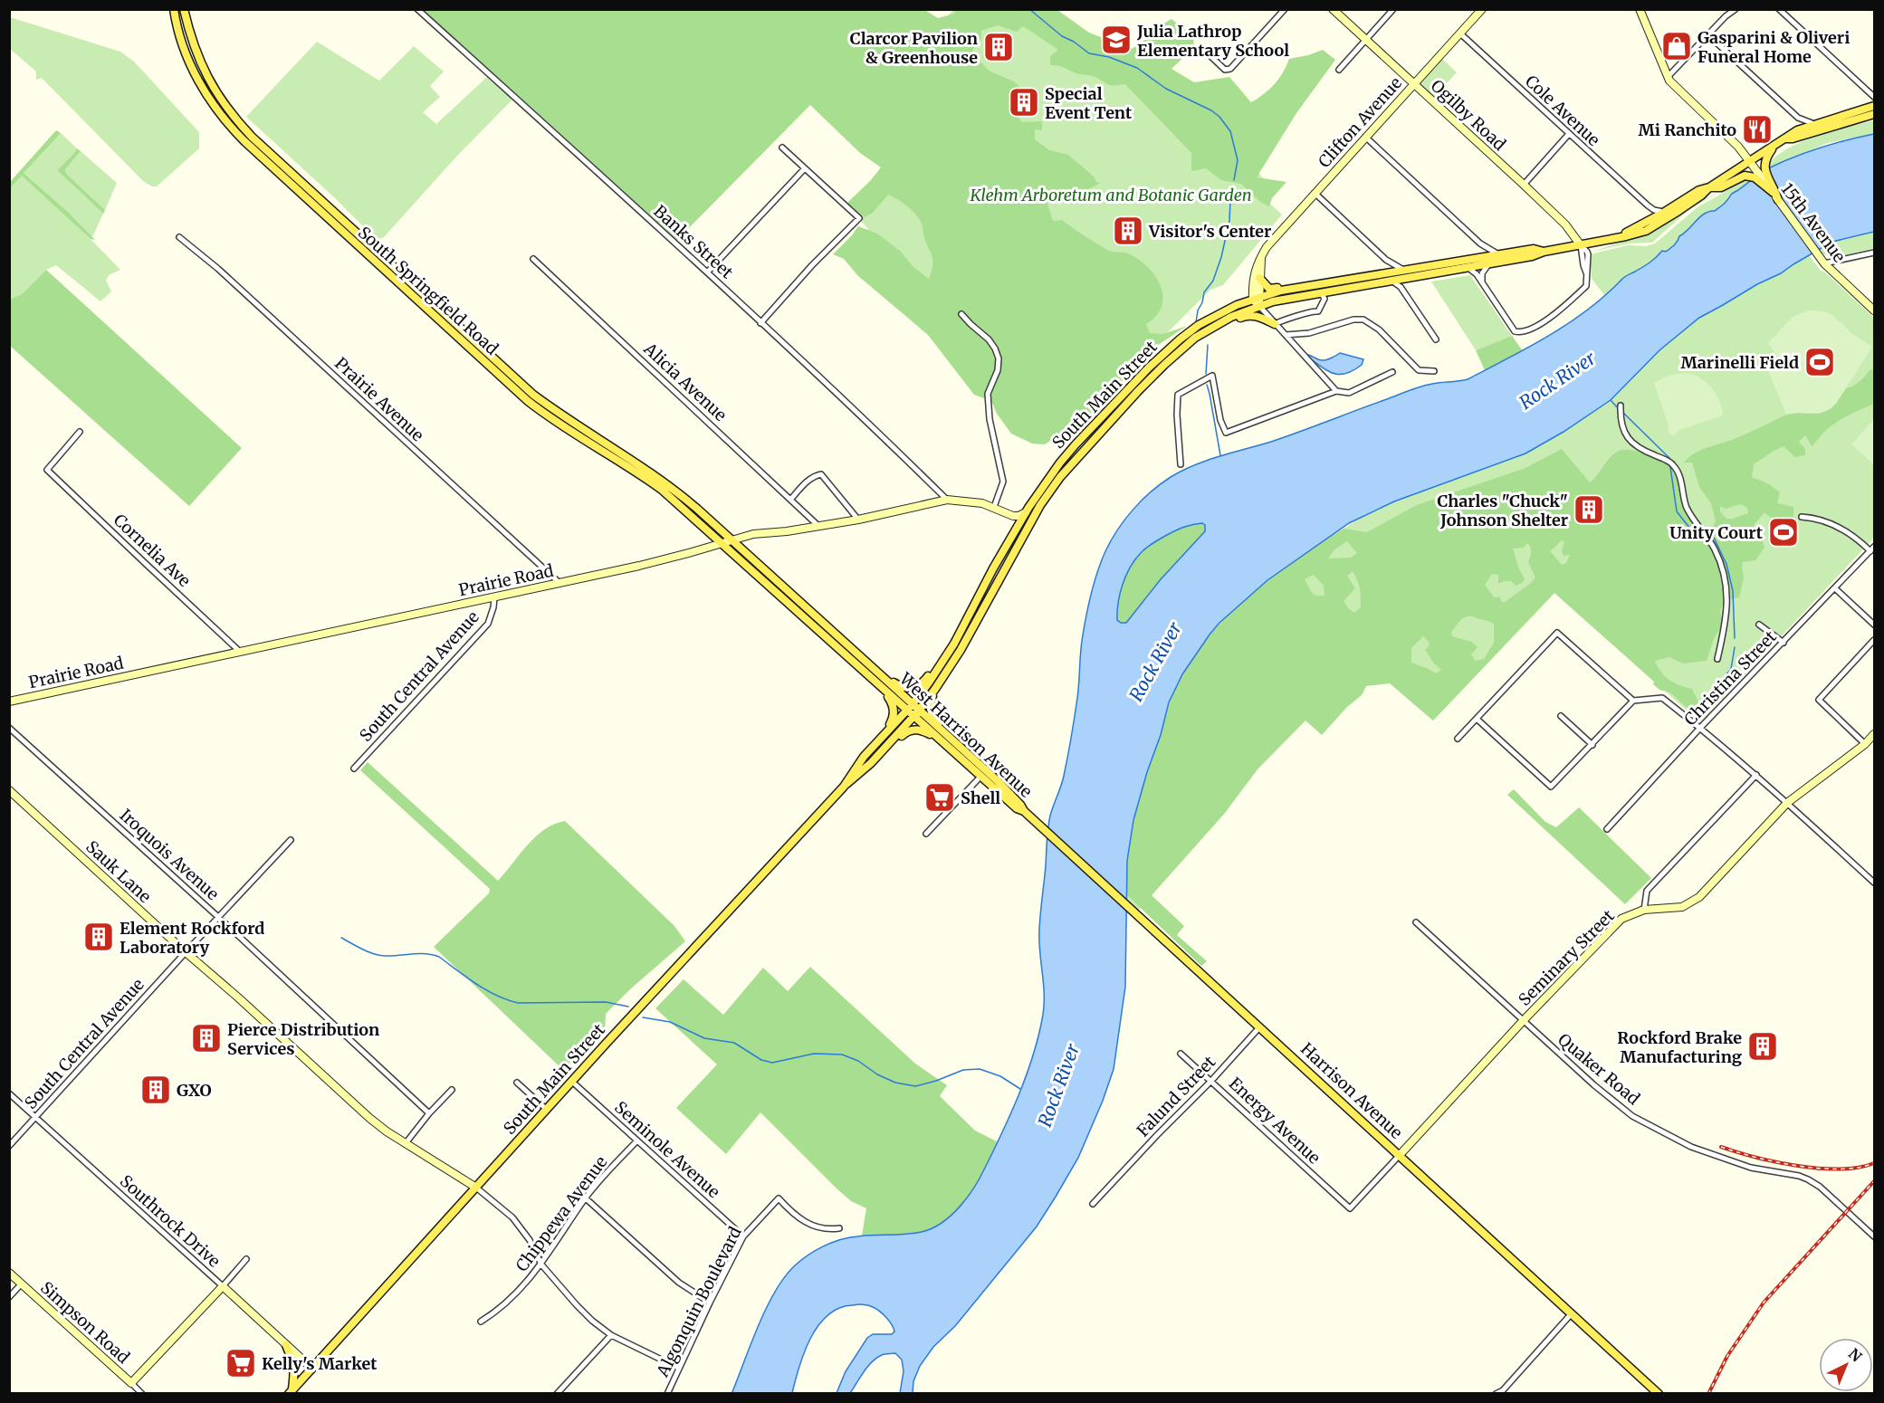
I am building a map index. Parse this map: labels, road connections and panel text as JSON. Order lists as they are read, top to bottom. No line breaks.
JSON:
{"streets":{"main road":["South Springfield Road","South Main Street","West Harrison Avenue","Harrison Avenue"],"street":["Cole Avenue","Ogilby Road","Clifton Avenue","15th Avenue","Banks Street","Alicia Avenue","Prairie Avenue","Cornelia Ave","Prairie Road","South Central Avenue","Christina Street","Iroquois Avenue","Sauk Lane","Seminary Street","Quaker Road","Falund Street","Energy Avenue","Seminole Avenue","Chippewa Avenue","Southrock Drive","Algonquin Boulevard","Simpson Road"]},"crossings":[["Cole Avenue","Clifton Avenue"],["Cole Avenue","South Main Street"],["Ogilby Road","Clifton Avenue"],["Ogilby Road","South Main Street"],["Clifton Avenue","South Main Street"],["Banks Street","Prairie Road"],["South Springfield Road","Prairie Road"],["South Springfield Road","West Harrison Avenue"],["Alicia Avenue","Prairie Road"],["South Main Street","West Harrison Avenue"],["South Main Street","Seminole Avenue"],["South Main Street","Southrock Drive"],["Prairie Avenue","Prairie Road"],["Cornelia Ave","Prairie Road"],["Prairie Road","South Central Avenue"],["Prairie Road","West Harrison Avenue"],["South Central Avenue","Iroquois Avenue"],["South Central Avenue","Sauk Lane"],["South Central Avenue","Southrock Drive"],["West Harrison Avenue","Harrison Avenue"],["Seminary Street","Quaker Road"],["Seminary Street","Harrison Avenue"],["Seminary Street","Energy Avenue"],["Harrison Avenue","Falund Street"],["Harrison Avenue","Energy Avenue"],["Falund Street","Energy Avenue"],["Seminole Avenue","Chippewa Avenue"],["Seminole Avenue","Algonquin Boulevard"]],"water":["Rock River"],"parks":["Klehm Arboretum and Botanic Garden"],"places":{"school or university":["Julia Lathrop Elementary School"],"shop":["Gasparini & Oliveri Funeral Home"],"building":["Clarcor Pavilion & Greenhouse","Special Event Tent","Visitor's Center","Charles \"Chuck\" Johnson Shelter","Element Rockford Laboratory","Pierce Distribution Services","Rockford Brake Manufacturing","GXO"],"restaurant":["Mi Ranchito"],"sports":["Marinelli Field","Unity Court"],"supermarket":["Shell","Kelly's Market"]},"north":"top right"}
